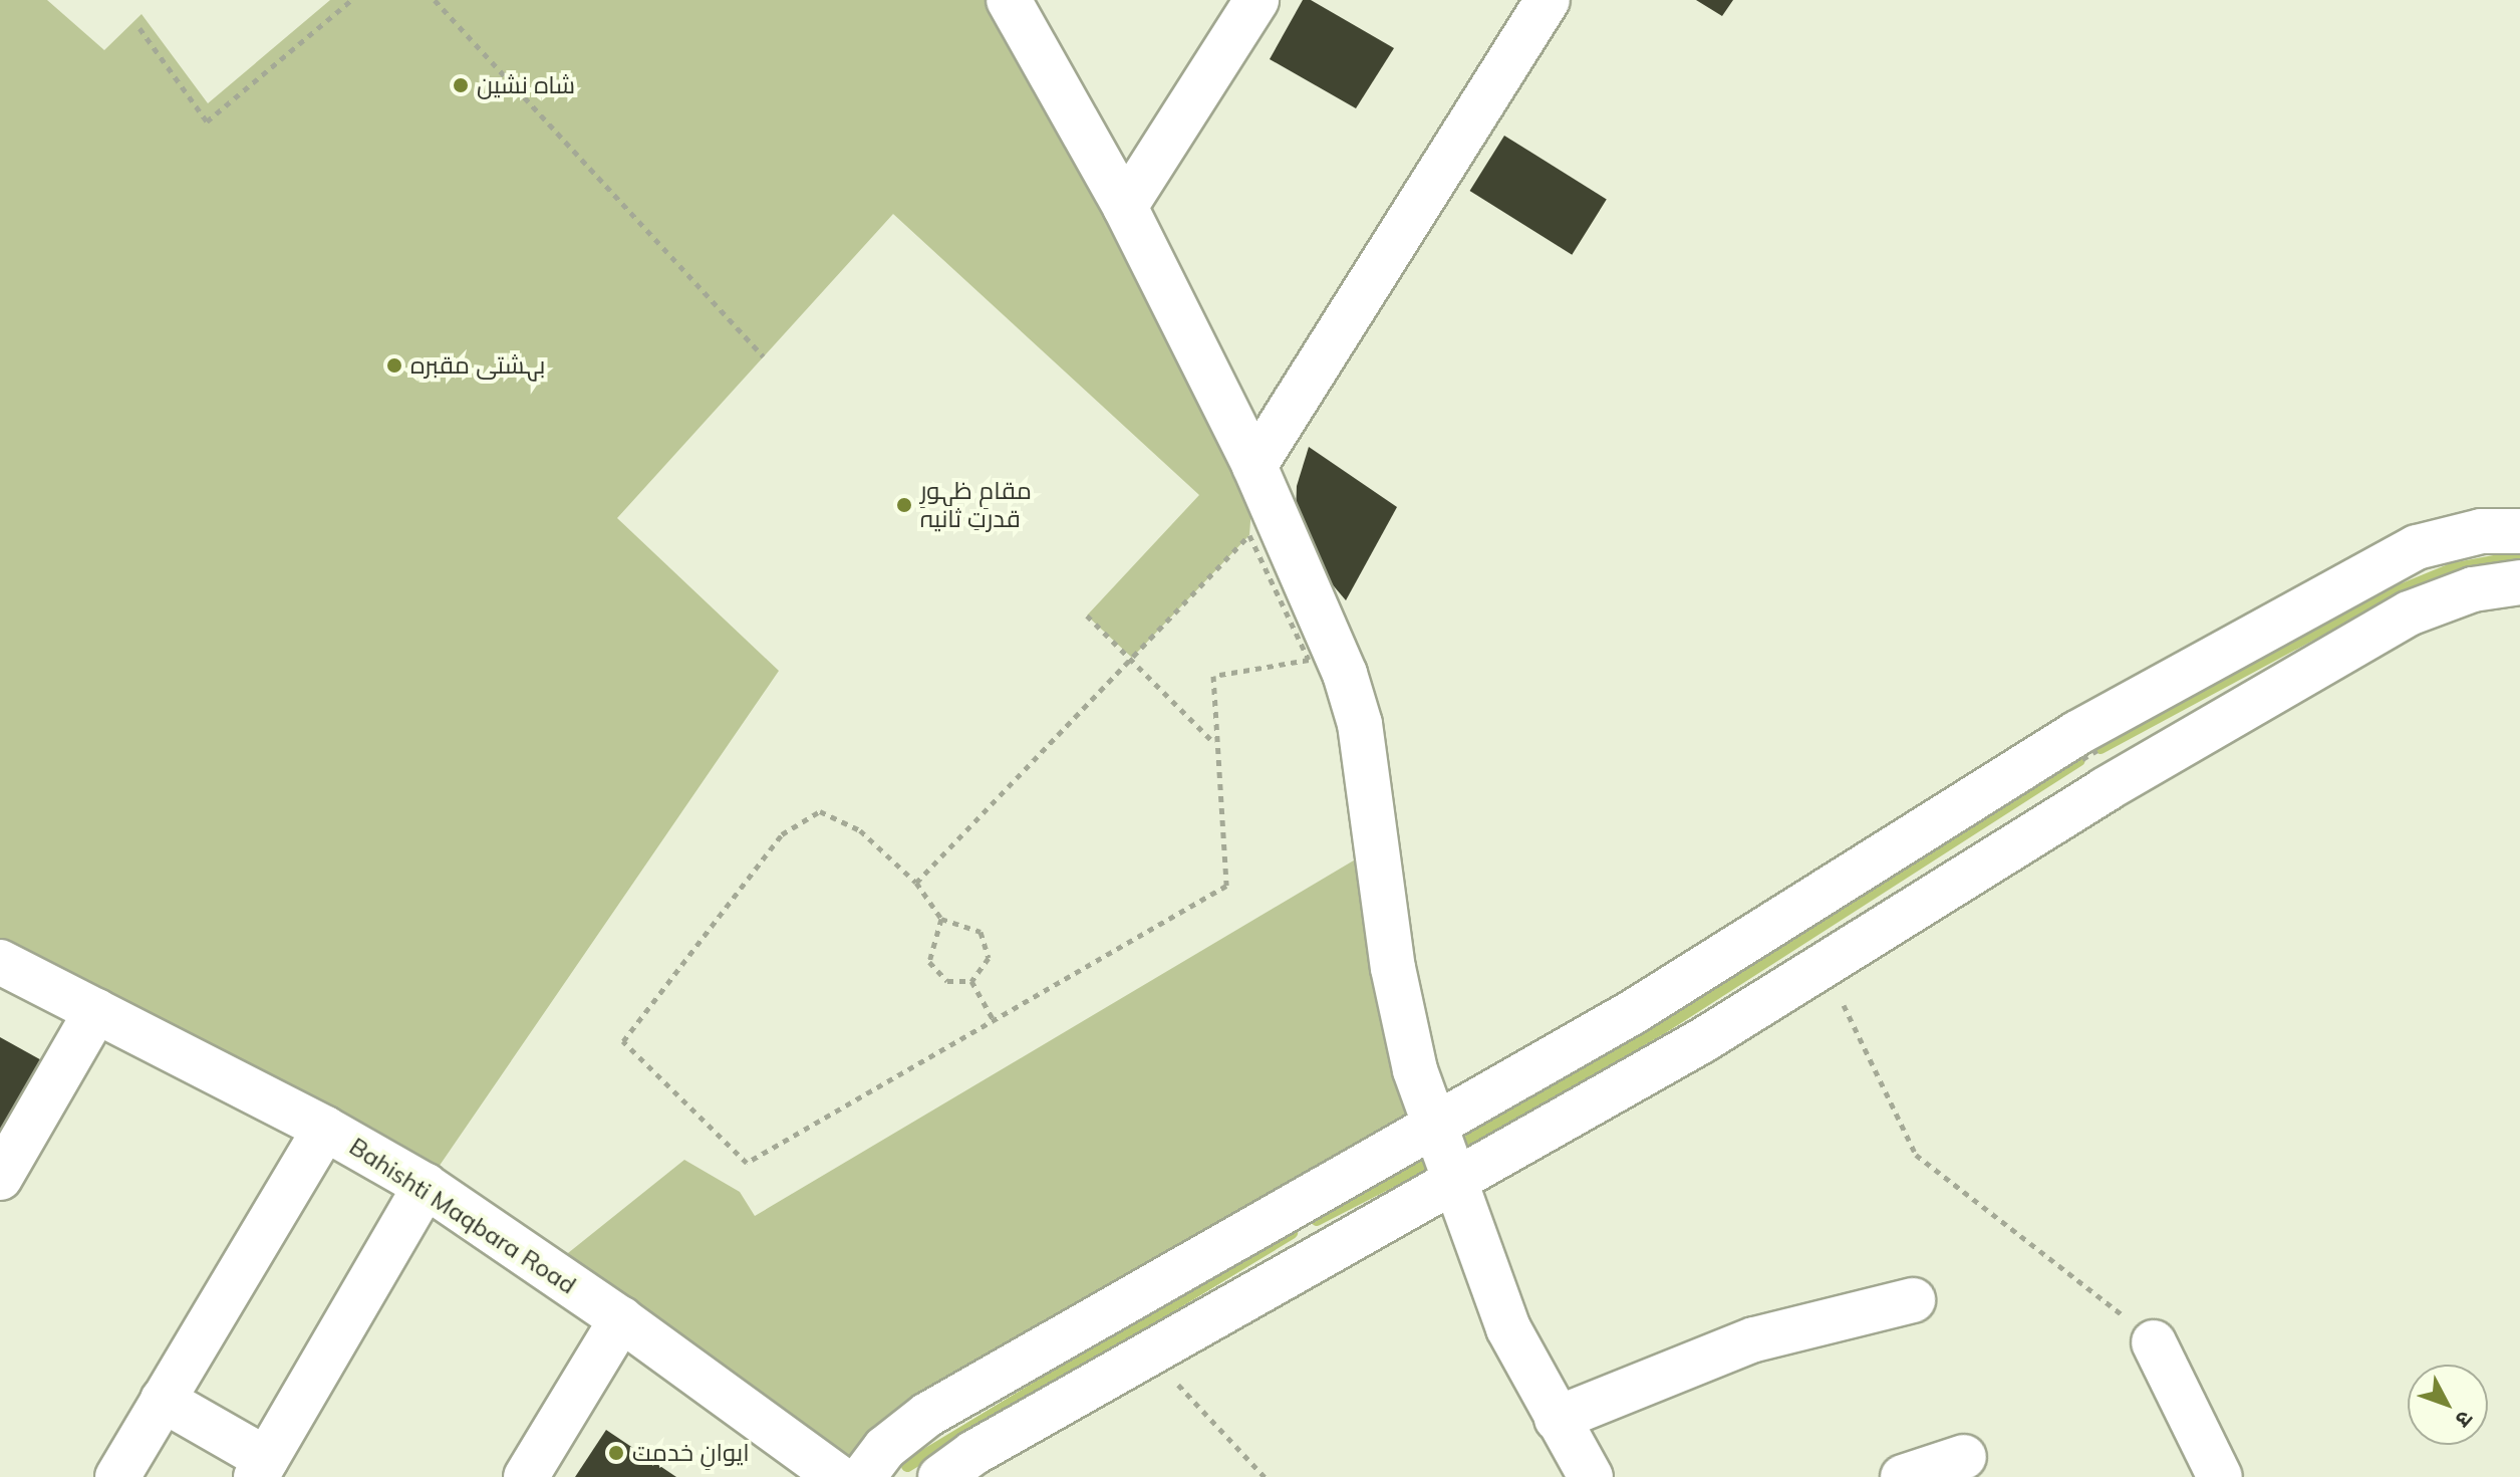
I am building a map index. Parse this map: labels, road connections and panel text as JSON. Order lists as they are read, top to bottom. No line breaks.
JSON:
{"streets":{"street":["Bahishti Maqbara Road"]},"places":["شاہ نشین","بہشتی مقبرہ","مقامِ ظہورِ قدرتِ ثانیہ","ایوانِ خدمت"],"north":"bottom right"}
